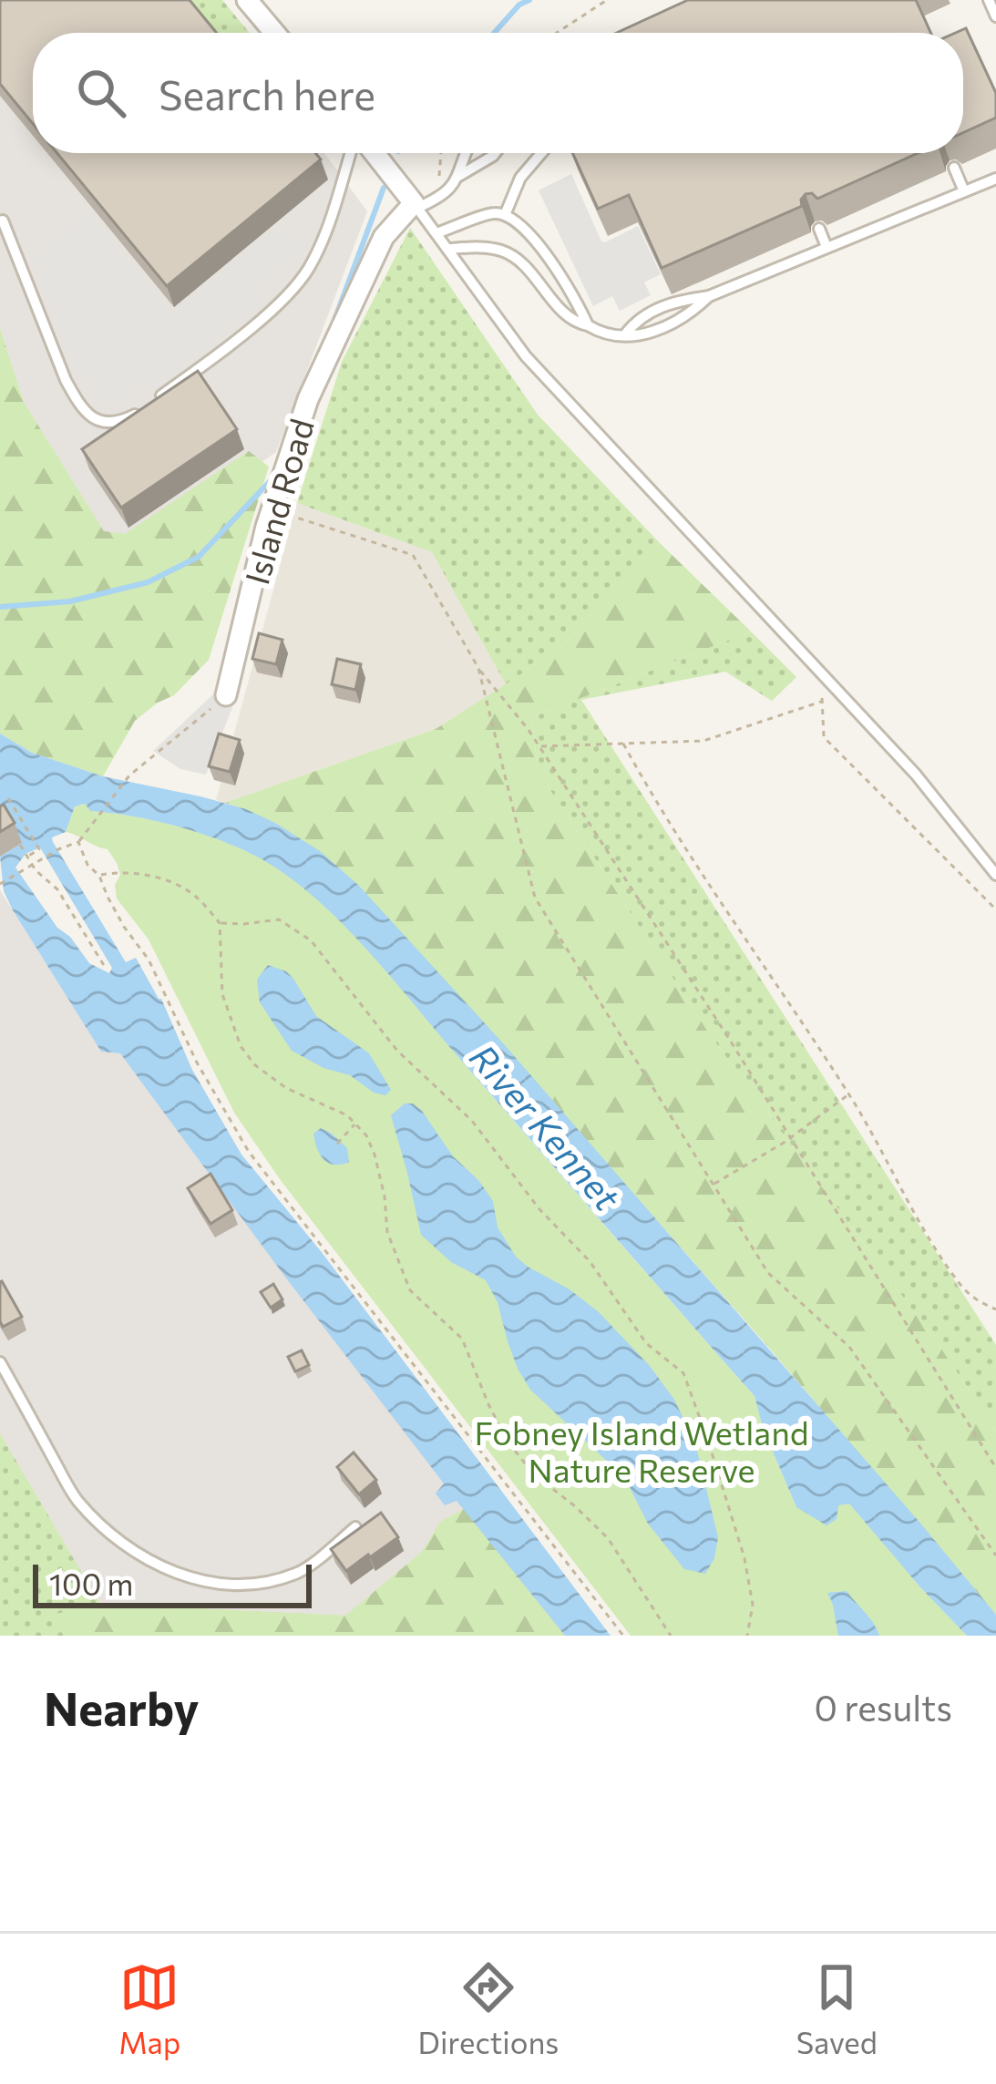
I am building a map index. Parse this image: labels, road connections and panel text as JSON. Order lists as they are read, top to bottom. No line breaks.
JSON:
{"streets":{"street":["Island Road"]},"water":["River Kennet"],"parks":["Fobney Island Wetland Nature Reserve"],"scale_bar":"100 m","page":{"search":"Search here","scale":"100 m","heading":["Nearby","0 results"],"nav":["Map","Directions","Saved"]}}
